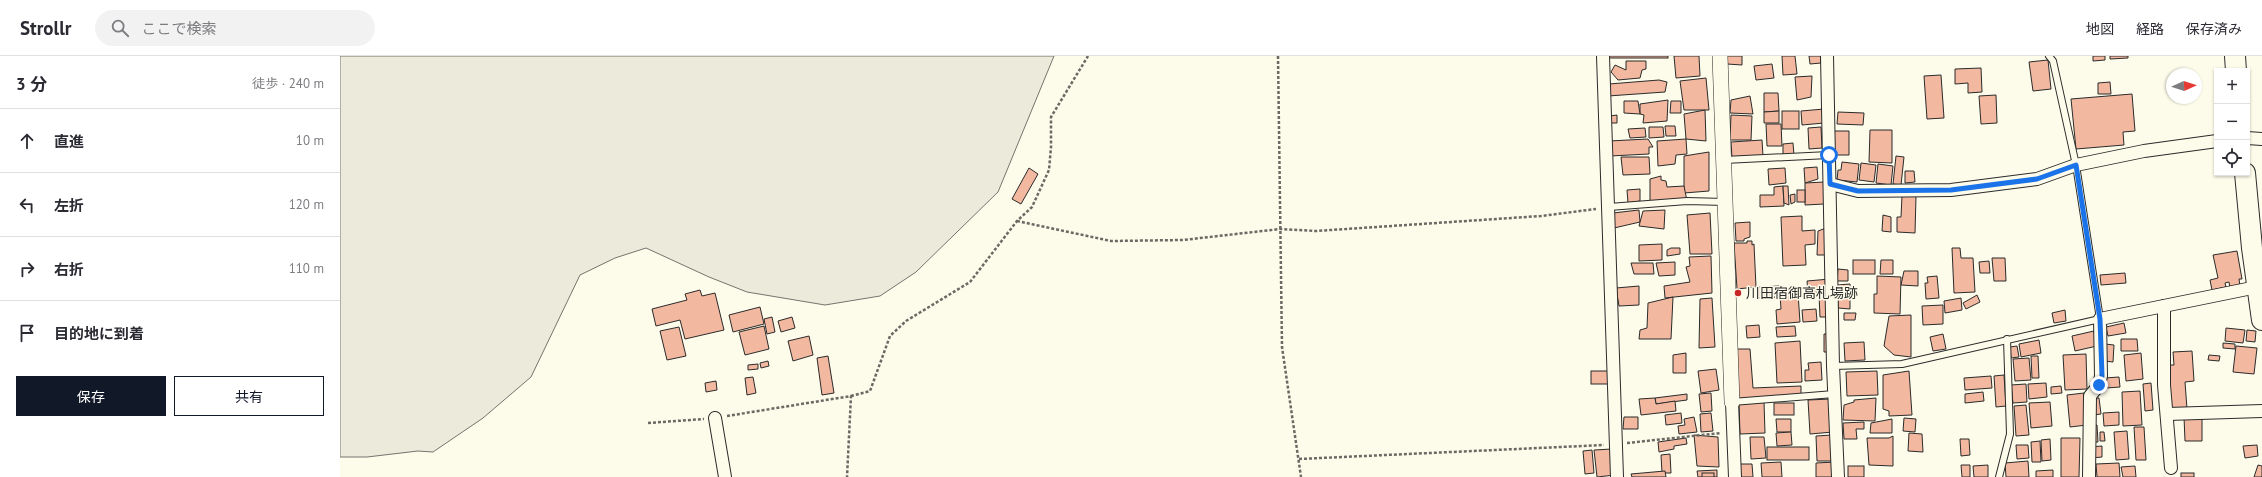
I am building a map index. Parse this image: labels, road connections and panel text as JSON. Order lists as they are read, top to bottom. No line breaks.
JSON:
{"places":["川田宿御高札場跡"],"north":"right","page":{"header":"Strollr","search":"ここで検索","nav":["地図","経路","保存済み"],"heading":["3 分","徒歩 · 240 m"],"map_buttons":["+","−"],"list":[["直進","10 m"],["左折","120 m"],["右折","110 m"],"目的地に到着"],"buttons":["保存","共有"]}}
